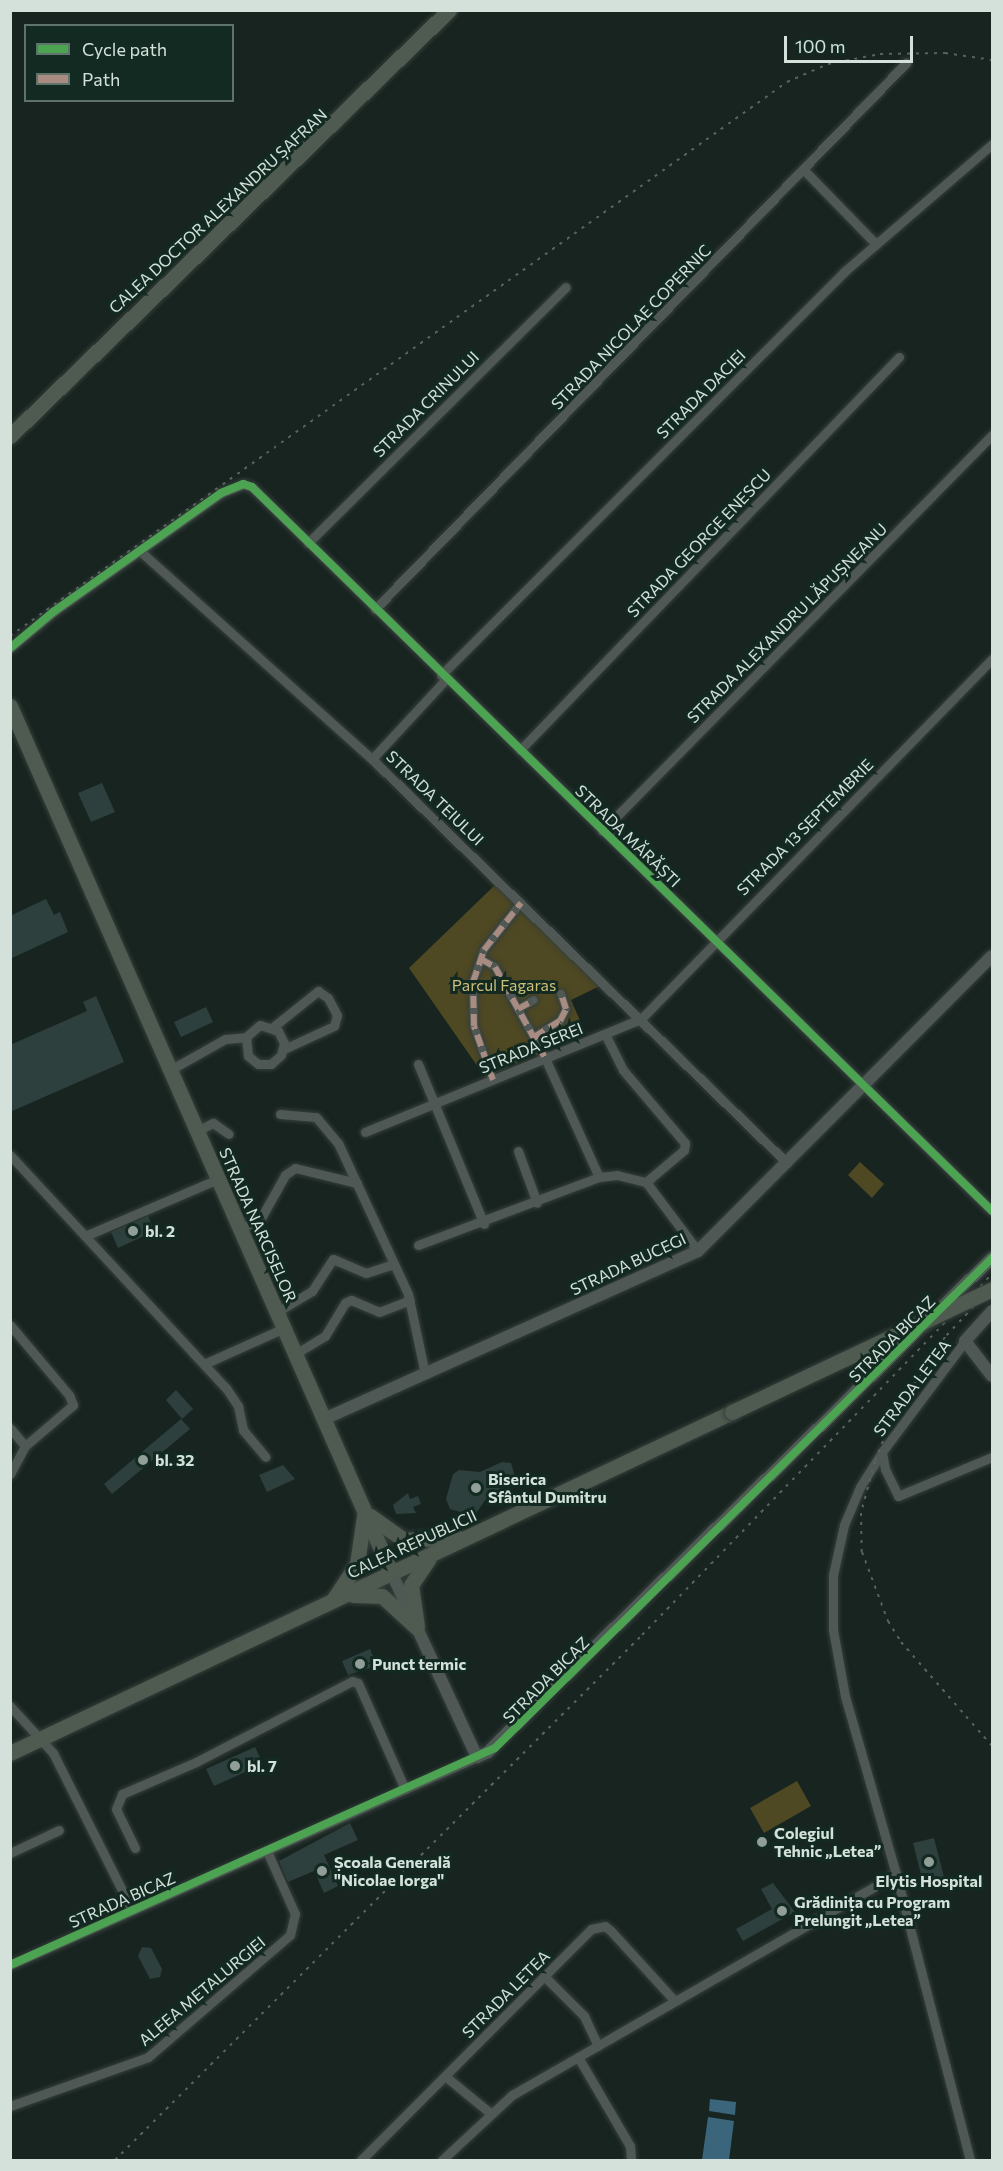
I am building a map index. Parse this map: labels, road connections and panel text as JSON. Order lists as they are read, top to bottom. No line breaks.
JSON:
{"streets":{"main road":["CALEA DOCTOR ALEXANDRU ȘAFRAN","STRADA NARCISELOR","CALEA REPUBLICII"],"street":["STRADA NICOLAE COPERNIC","STRADA DACIEI","STRADA CRINULUI","STRADA GEORGE ENESCU","STRADA ALEXANDRU LĂPUȘNEANU","STRADA TEIULUI","STRADA 13 SEPTEMBRIE","STRADA MĂRĂȘTI","STRADA SEREI","STRADA BUCEGI","STRADA BICAZ","STRADA LETEA","ALEEA METALURGIEI"]},"crossings":[["STRADA NICOLAE COPERNIC","STRADA MĂRĂȘTI"],["STRADA DACIEI","STRADA TEIULUI"],["STRADA DACIEI","STRADA MĂRĂȘTI"],["STRADA CRINULUI","STRADA MĂRĂȘTI"],["STRADA GEORGE ENESCU","STRADA MĂRĂȘTI"],["STRADA ALEXANDRU LĂPUȘNEANU","STRADA MĂRĂȘTI"],["STRADA TEIULUI","STRADA 13 SEPTEMBRIE"],["STRADA TEIULUI","STRADA MĂRĂȘTI"],["STRADA TEIULUI","STRADA SEREI"],["STRADA TEIULUI","STRADA BUCEGI"],["STRADA 13 SEPTEMBRIE","STRADA MĂRĂȘTI"],["STRADA 13 SEPTEMBRIE","STRADA SEREI"],["STRADA MĂRĂȘTI","STRADA BUCEGI"],["STRADA NARCISELOR","STRADA BUCEGI"],["STRADA NARCISELOR","STRADA BICAZ"],["STRADA NARCISELOR","CALEA REPUBLICII"],["STRADA BICAZ","ALEEA METALURGIEI"]],"parks":["Parcul Fagaras"],"places":["bl. 2","bl. 32","Biserica Sfântul Dumitru","Punct termic","bl. 7","Colegiul Tehnic „Letea”","Elytis Hospital","Școala Generală \"Nicolae Iorga\"","Grădinița cu Program Prelungit „Letea”"],"legend":["Cycle path","Path"],"scale_bar":"100 m"}
